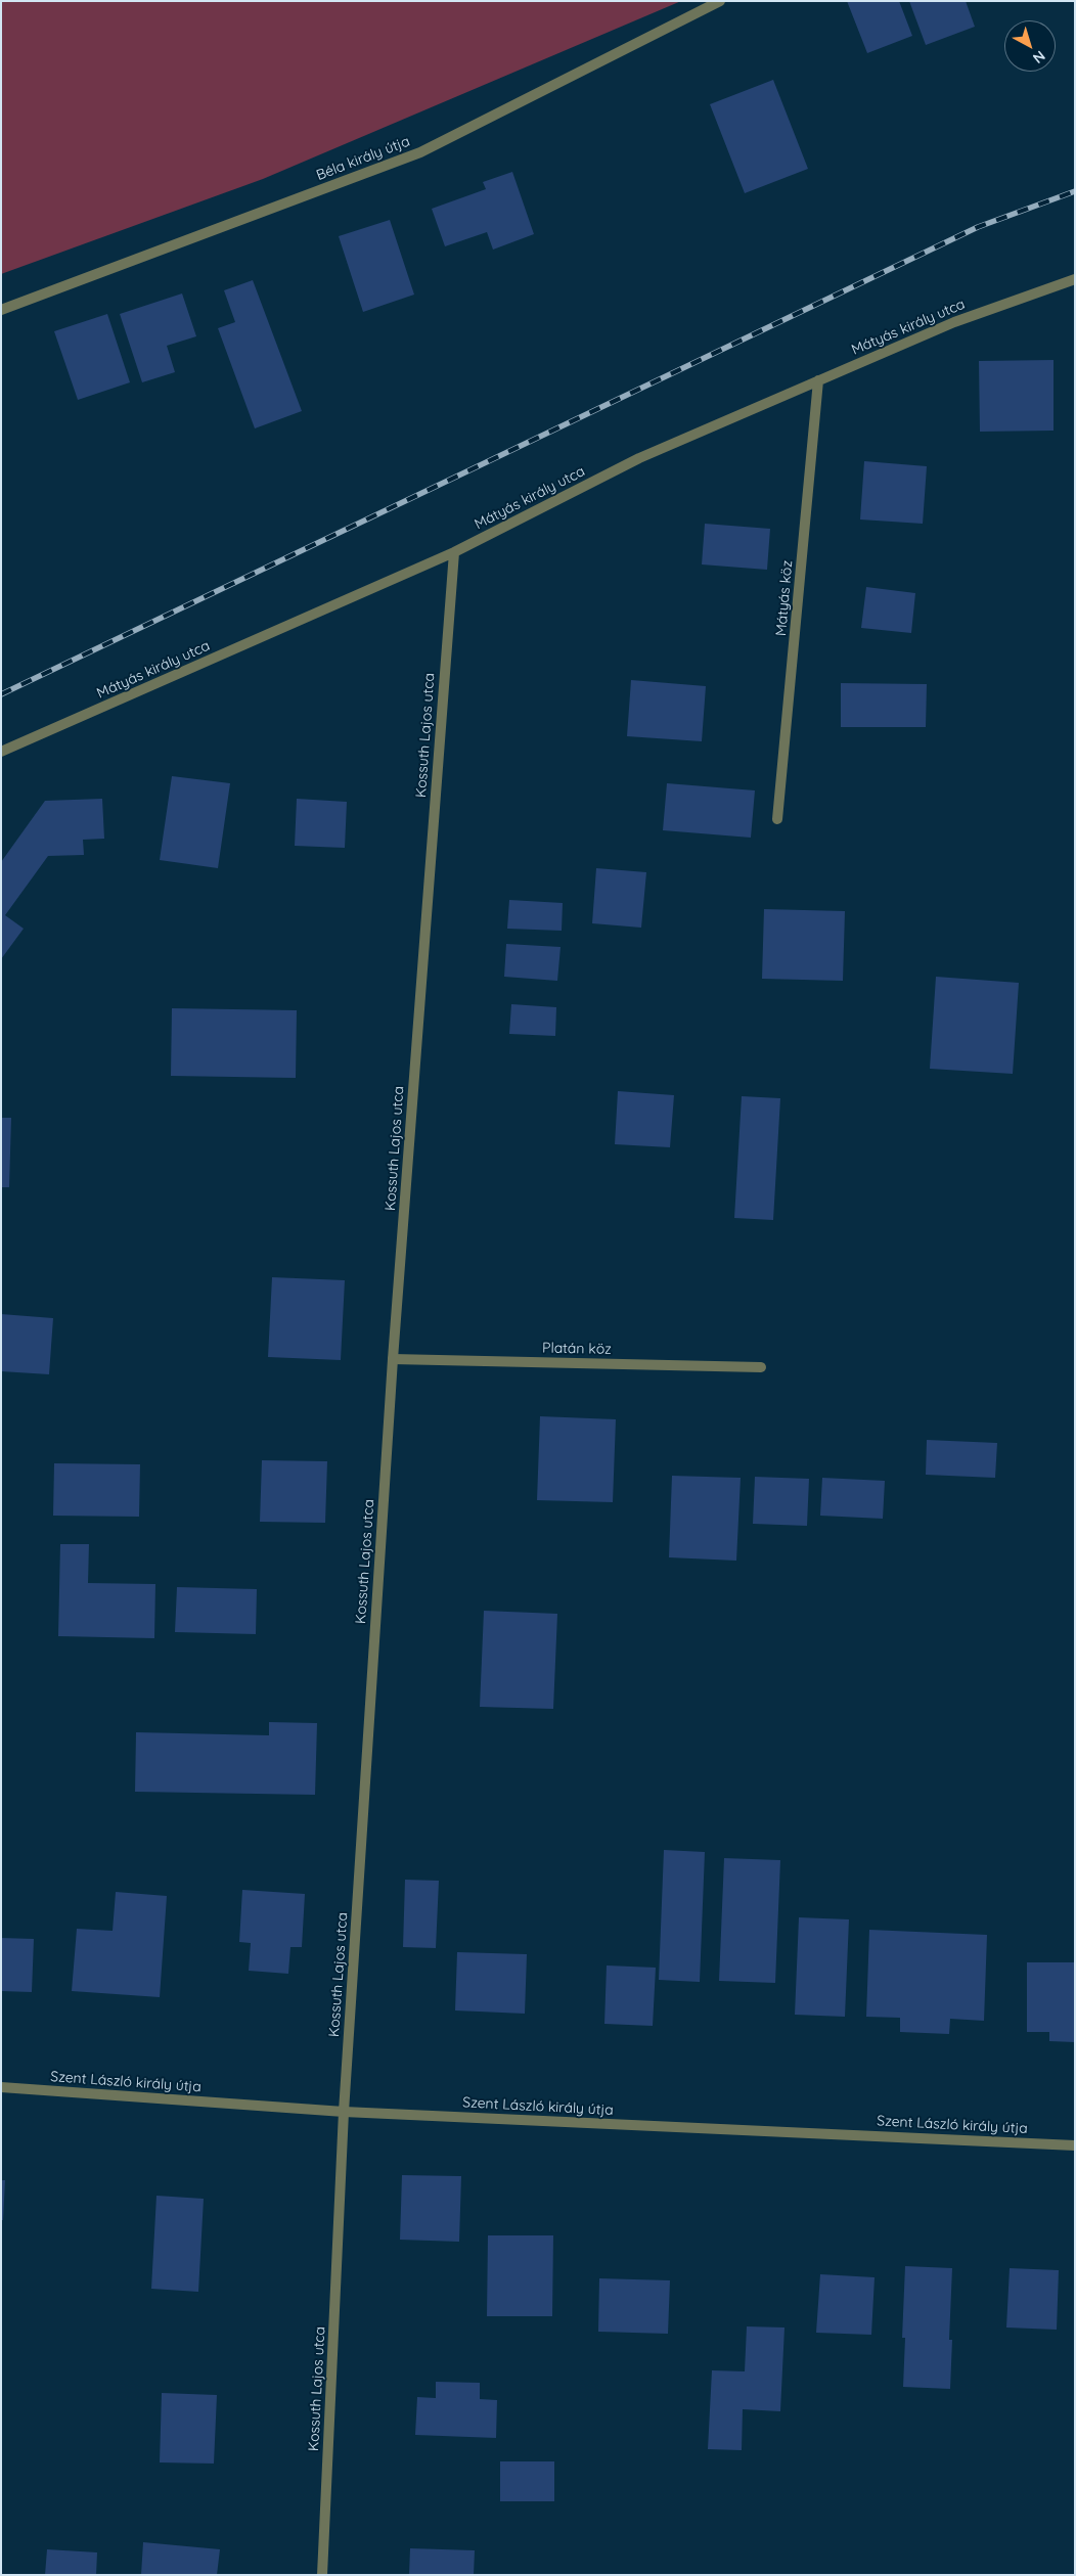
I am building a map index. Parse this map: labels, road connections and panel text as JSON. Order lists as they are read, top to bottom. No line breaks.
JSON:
{"streets":{"street":["Béla király útja","Mátyás király utca","Mátyás köz","Kossuth Lajos utca","Platán köz","Szent László király útja"]},"crossings":[["Mátyás király utca","Mátyás köz"],["Mátyás király utca","Kossuth Lajos utca"],["Kossuth Lajos utca","Platán köz"],["Kossuth Lajos utca","Szent László király útja"]],"north":"bottom right"}
